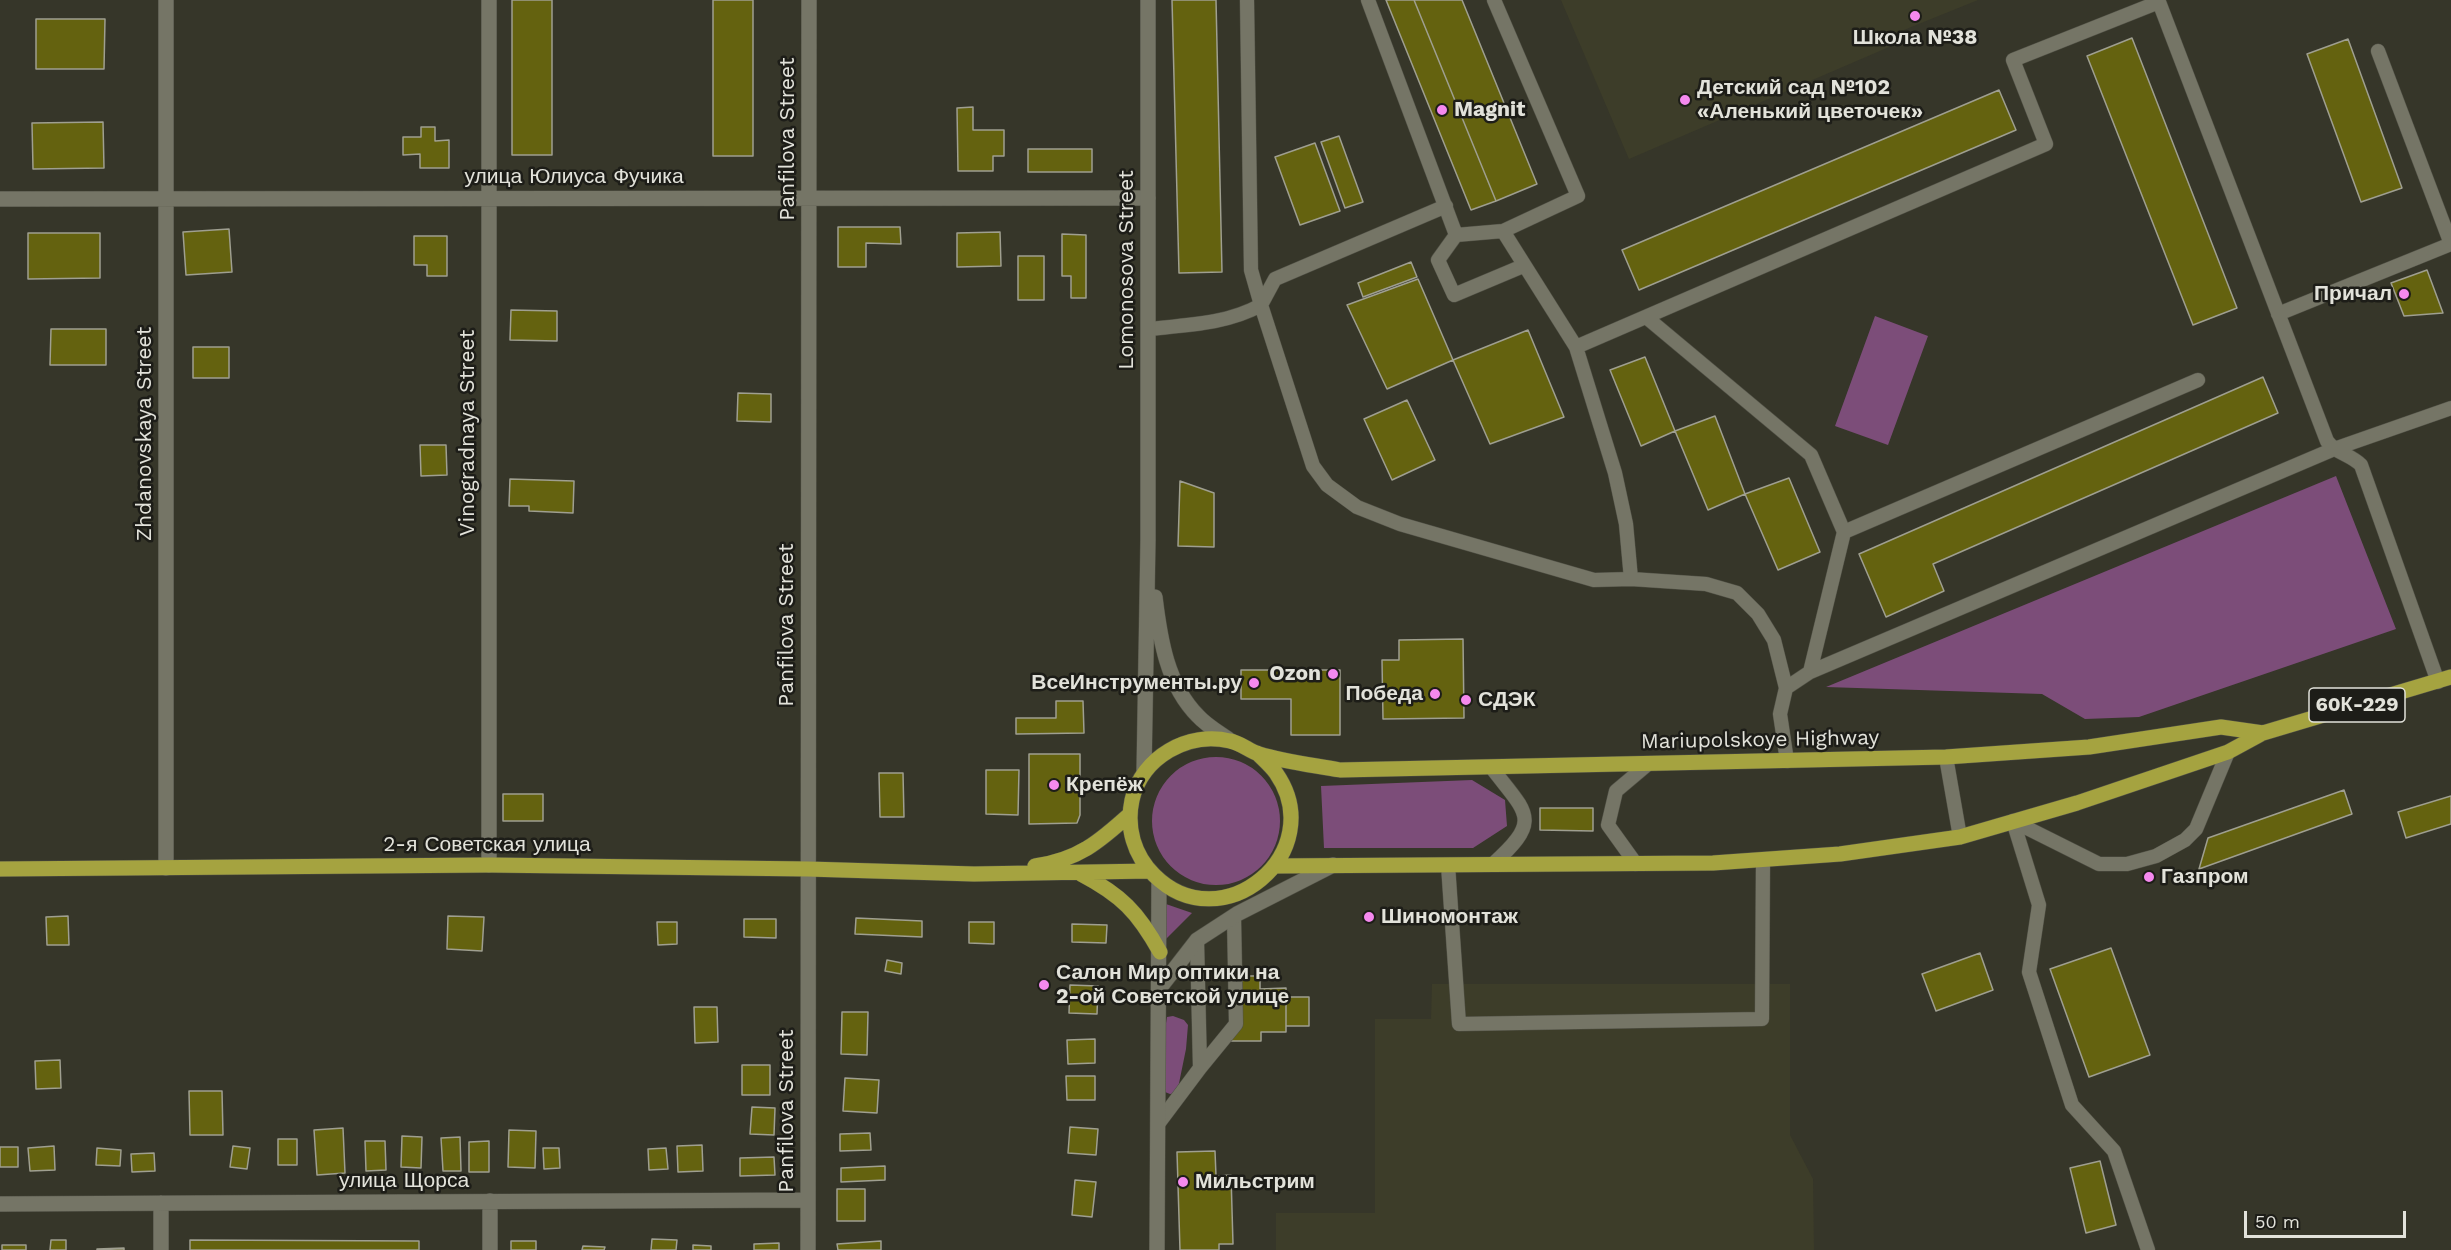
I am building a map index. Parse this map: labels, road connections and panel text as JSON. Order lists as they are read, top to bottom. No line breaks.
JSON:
{"streets":{"main road":["60К-229","Mariupolskoye Highway","2-я Советская улица"],"street":["Panfilova Street","улица Юлиуса Фучика","Lomonosova Street","Vinogradnaya Street","Zhdanovskaya Street","улица Щорса"]},"crossings":[["Panfilova Street","улица Юлиуса Фучика"],["Panfilova Street","2-я Советская улица"],["Panfilova Street","улица Щорса"],["улица Юлиуса Фучика","Lomonosova Street"],["улица Юлиуса Фучика","Vinogradnaya Street"],["улица Юлиуса Фучика","Zhdanovskaya Street"],["Vinogradnaya Street","2-я Советская улица"],["Zhdanovskaya Street","2-я Советская улица"],["Mariupolskoye Highway","2-я Советская улица"]],"places":["Школа №38","Детский сад №102 «Аленький цветочек»","Magnit","Причал","Ozon","ВсеИнструменты.ру","Победа","СДЭК","Крепёж","Газпром","Шиномонтаж","Салон Мир оптики на 2-ой Советской улице","Мильстрим"],"scale_bar":"50 m"}
